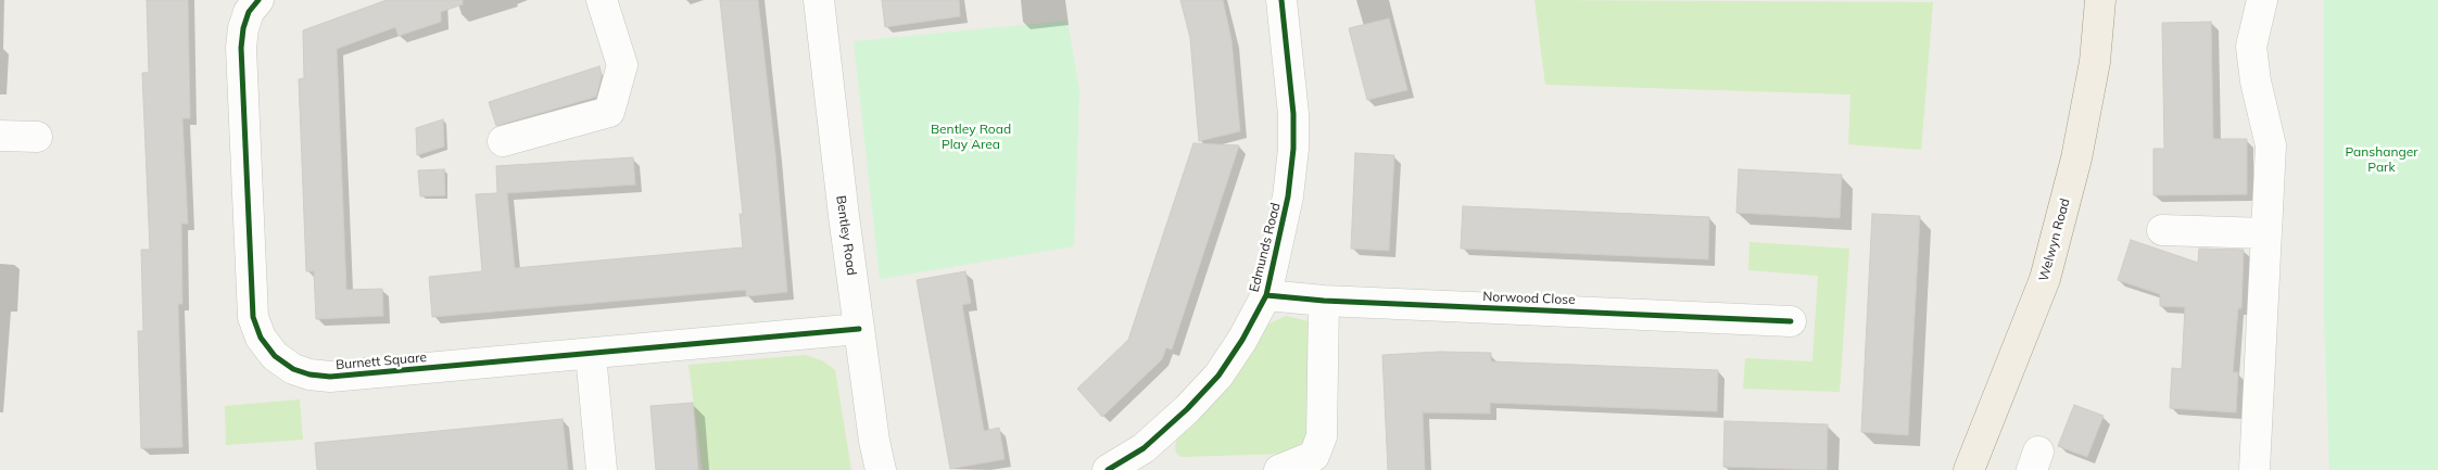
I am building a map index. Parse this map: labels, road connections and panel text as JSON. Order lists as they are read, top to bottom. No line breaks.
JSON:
{"streets":{"main road":["Welwyn Road"],"street":["Bentley Road","Edmunds Road","Norwood Close","Burnett Square"]},"crossings":[["Bentley Road","Burnett Square"],["Edmunds Road","Norwood Close"]],"parks":["Bentley Road Play Area","Panshanger Park"]}
